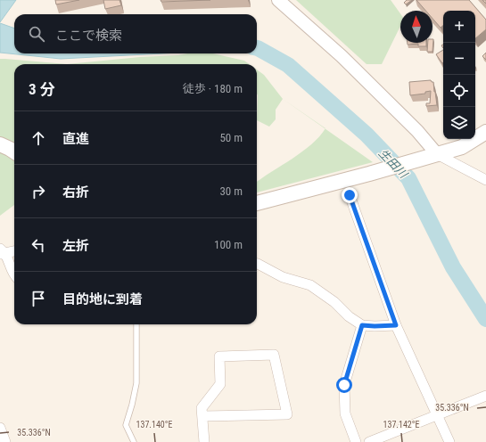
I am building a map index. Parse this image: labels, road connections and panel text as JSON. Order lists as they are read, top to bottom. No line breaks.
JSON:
{"water":["生田川"],"north":"top","page":{"map_buttons":["+","−"],"search":"ここで検索","heading":["3 分","徒歩 · 180 m"],"list":[["直進","50 m"],["右折","30 m"],["左折","100 m"],"目的地に到着"]},"coordinates":["35.336°N","137.140°E","137.142°E"]}
